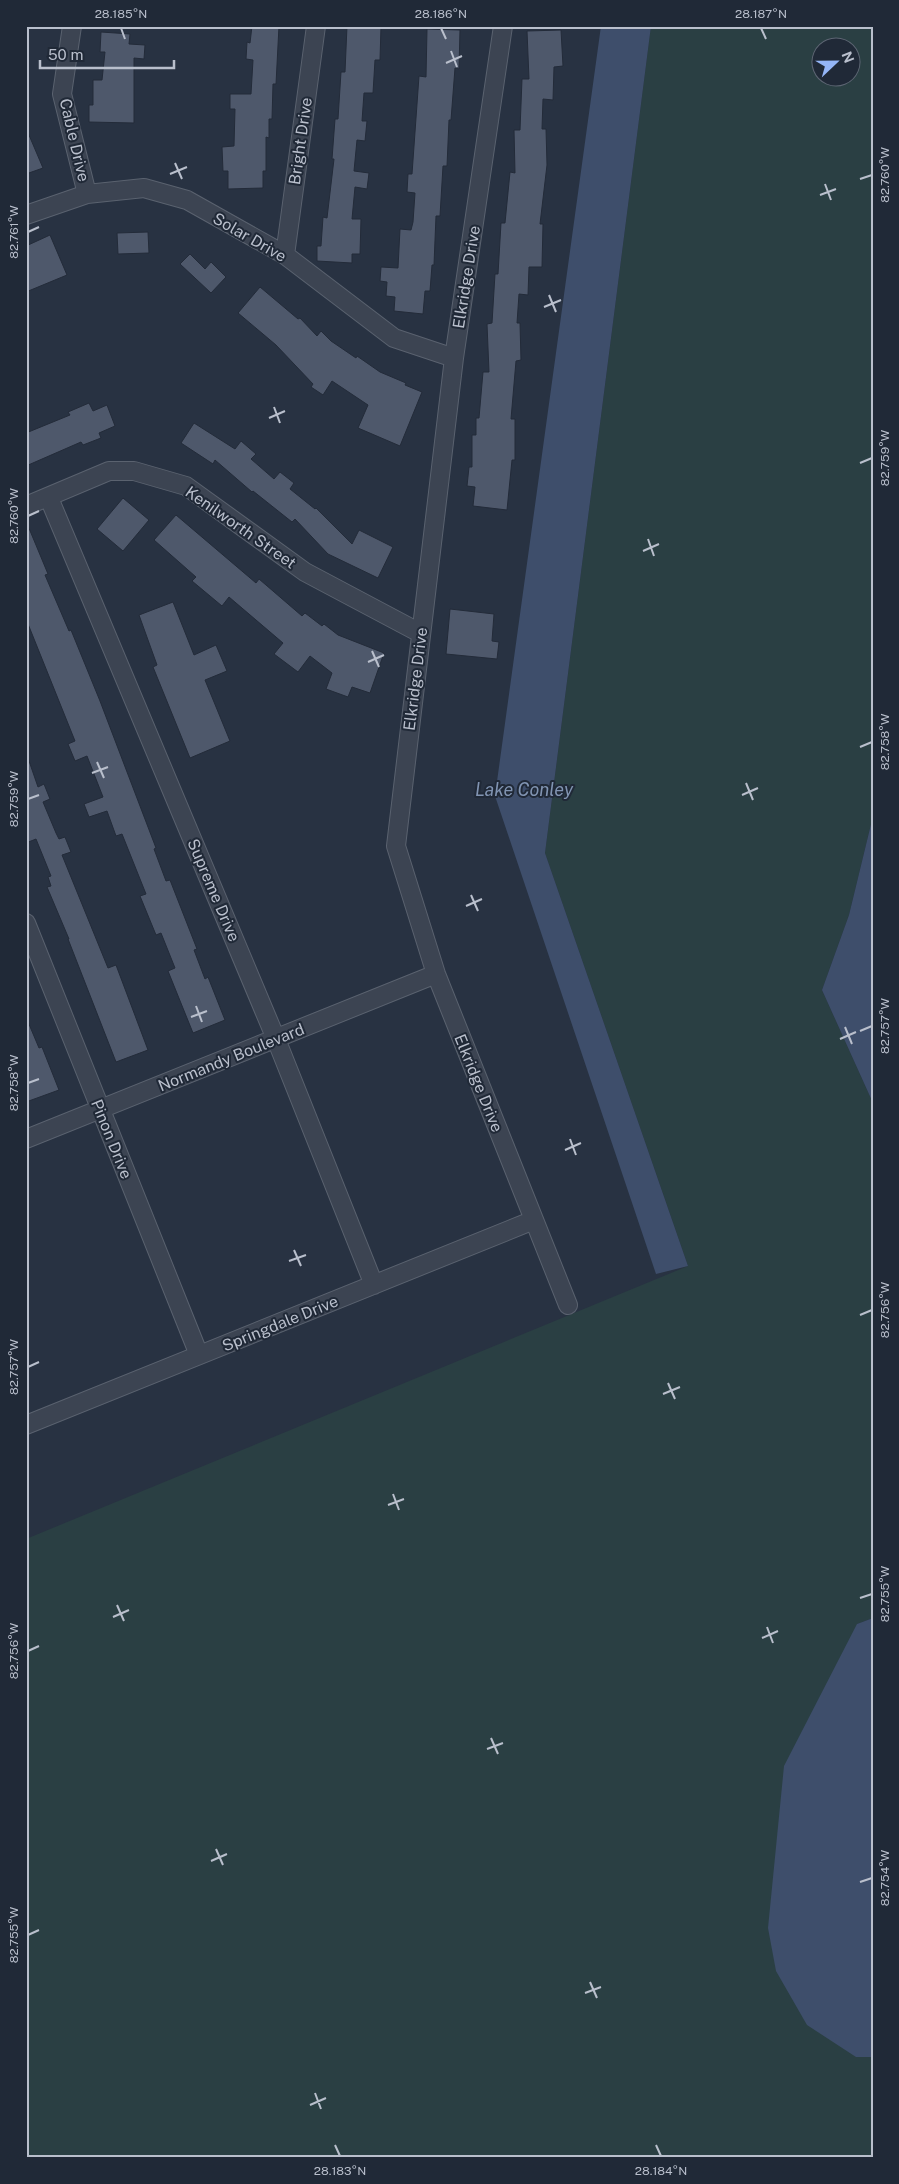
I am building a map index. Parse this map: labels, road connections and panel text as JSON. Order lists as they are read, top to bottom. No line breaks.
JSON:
{"streets":{"street":["Cable Drive","Bright Drive","Solar Drive","Elkridge Drive","Kenilworth Street","Supreme Drive","Normandy Boulevard","Pinon Drive","Springdale Drive"]},"crossings":[["Cable Drive","Solar Drive"],["Bright Drive","Solar Drive"],["Solar Drive","Elkridge Drive"],["Elkridge Drive","Kenilworth Street"],["Elkridge Drive","Normandy Boulevard"],["Elkridge Drive","Springdale Drive"],["Kenilworth Street","Supreme Drive"],["Supreme Drive","Normandy Boulevard"],["Supreme Drive","Springdale Drive"],["Normandy Boulevard","Pinon Drive"],["Pinon Drive","Springdale Drive"]],"water":["Lake Conley"],"scale_bar":"50 m","north":"right","coordinates":["28.185°N","28.186°N","28.187°N","82.760°W","82.761°W","82.759°W","82.758°W","82.757°W","82.756°W","82.755°W","82.754°W","28.183°N","28.184°N"]}
